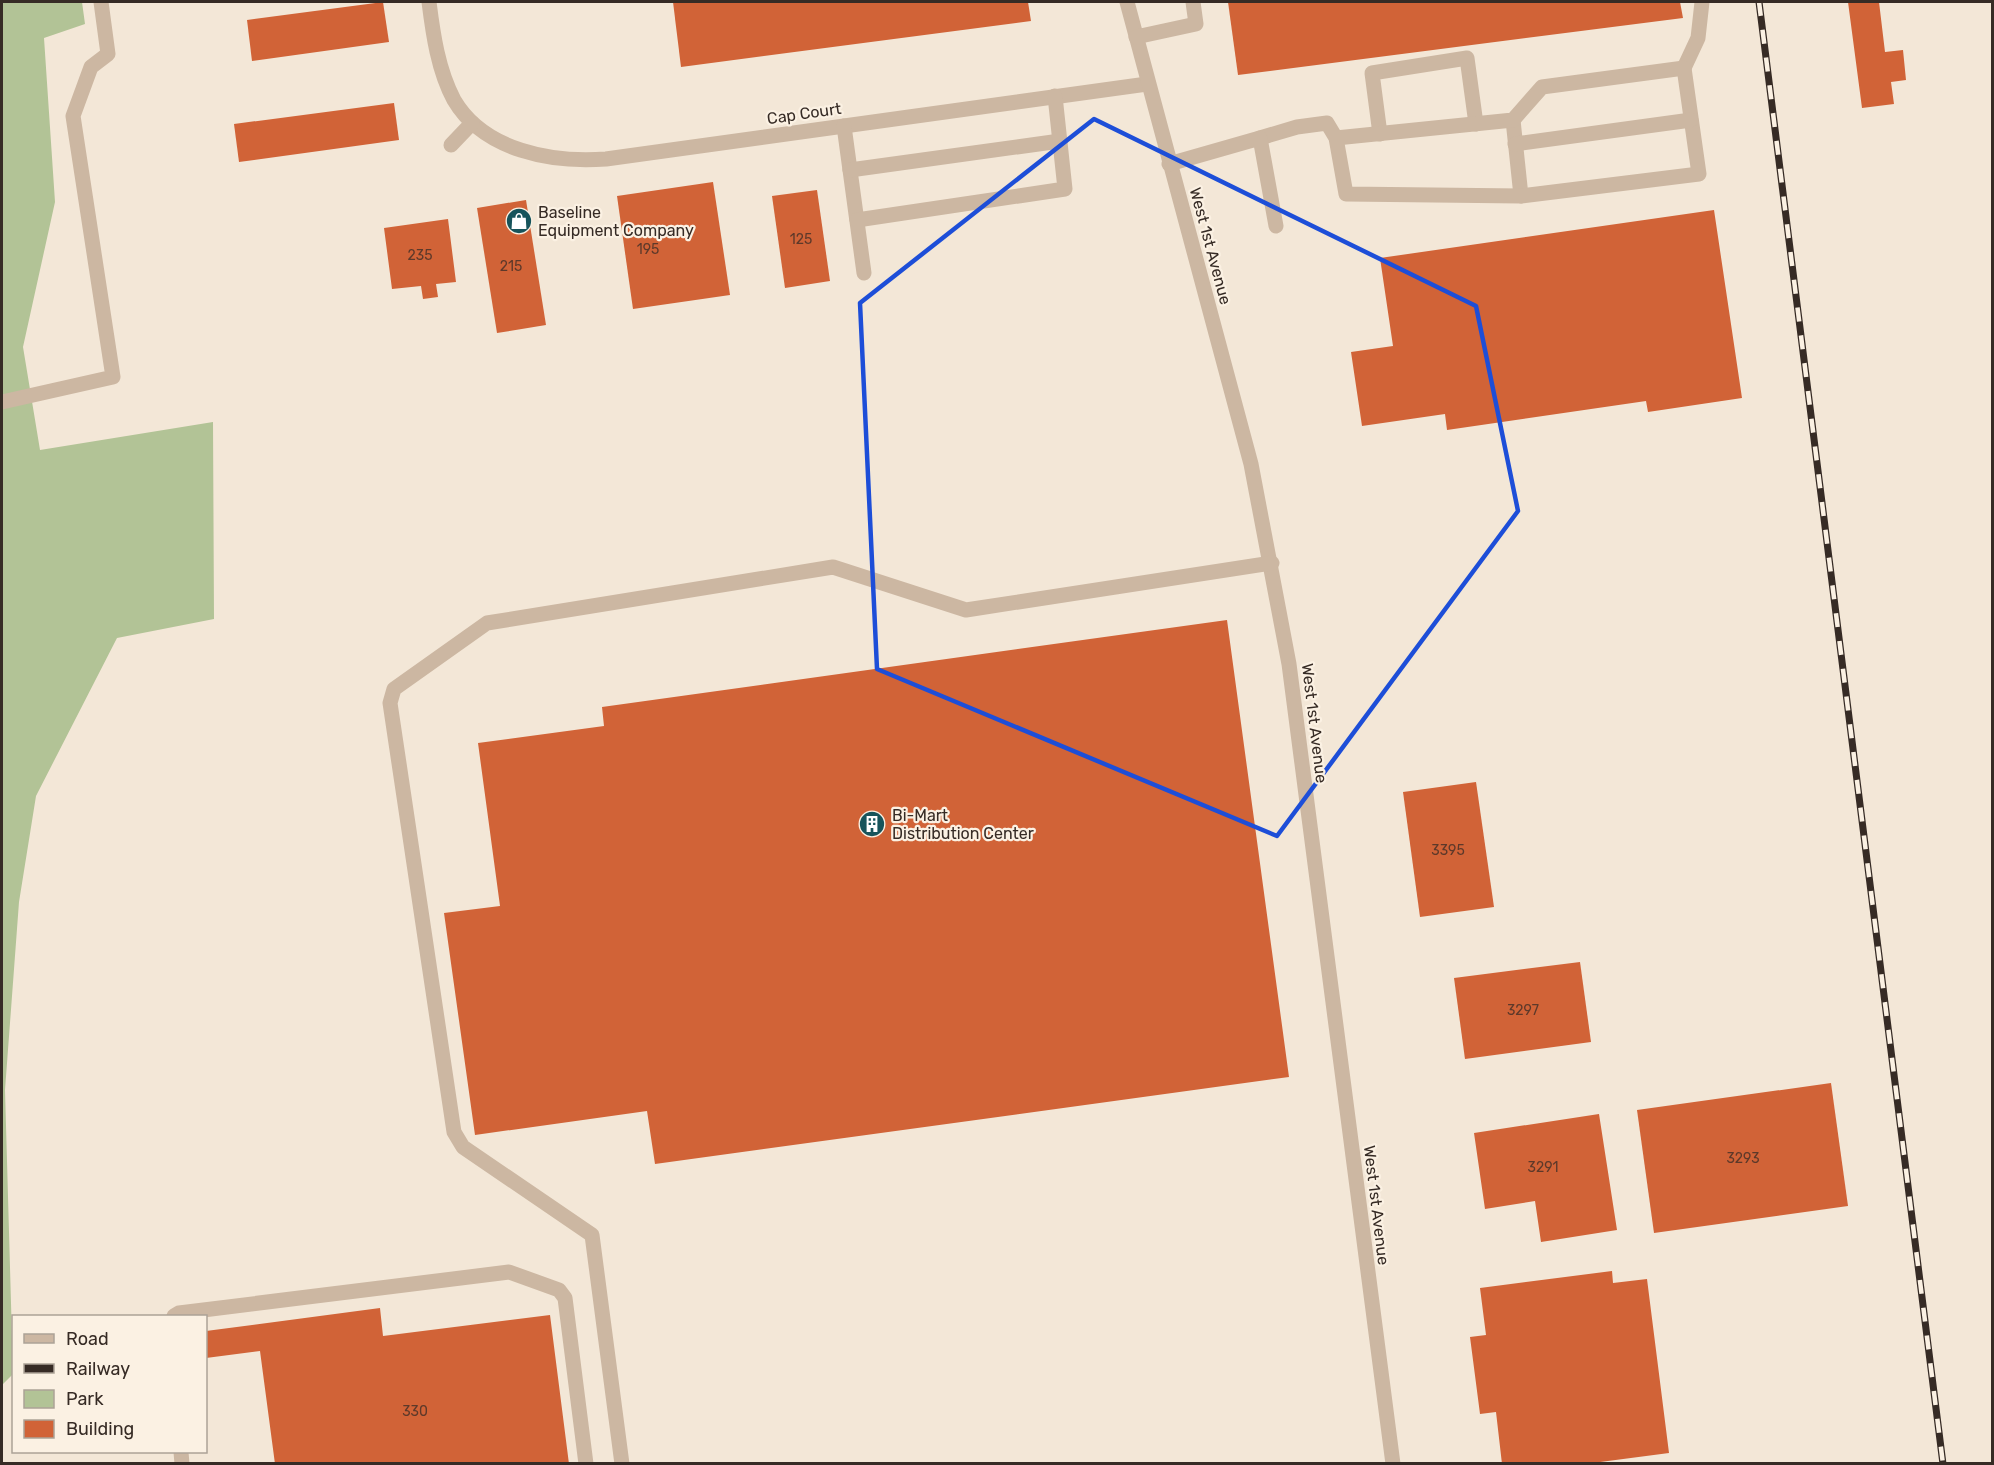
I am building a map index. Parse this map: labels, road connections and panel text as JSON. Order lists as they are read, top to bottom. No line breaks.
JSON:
{"streets":{"street":["Cap Court","West 1st Avenue"]},"crossings":[["Cap Court","West 1st Avenue"]],"places":{"shop":["Baseline Equipment Company"],"building":["Bi-Mart Distribution Center"]},"house_numbers":["125","195","235","215","3395","3297","3293","3291","330"],"legend":["Road","Railway","Park","Building"]}
